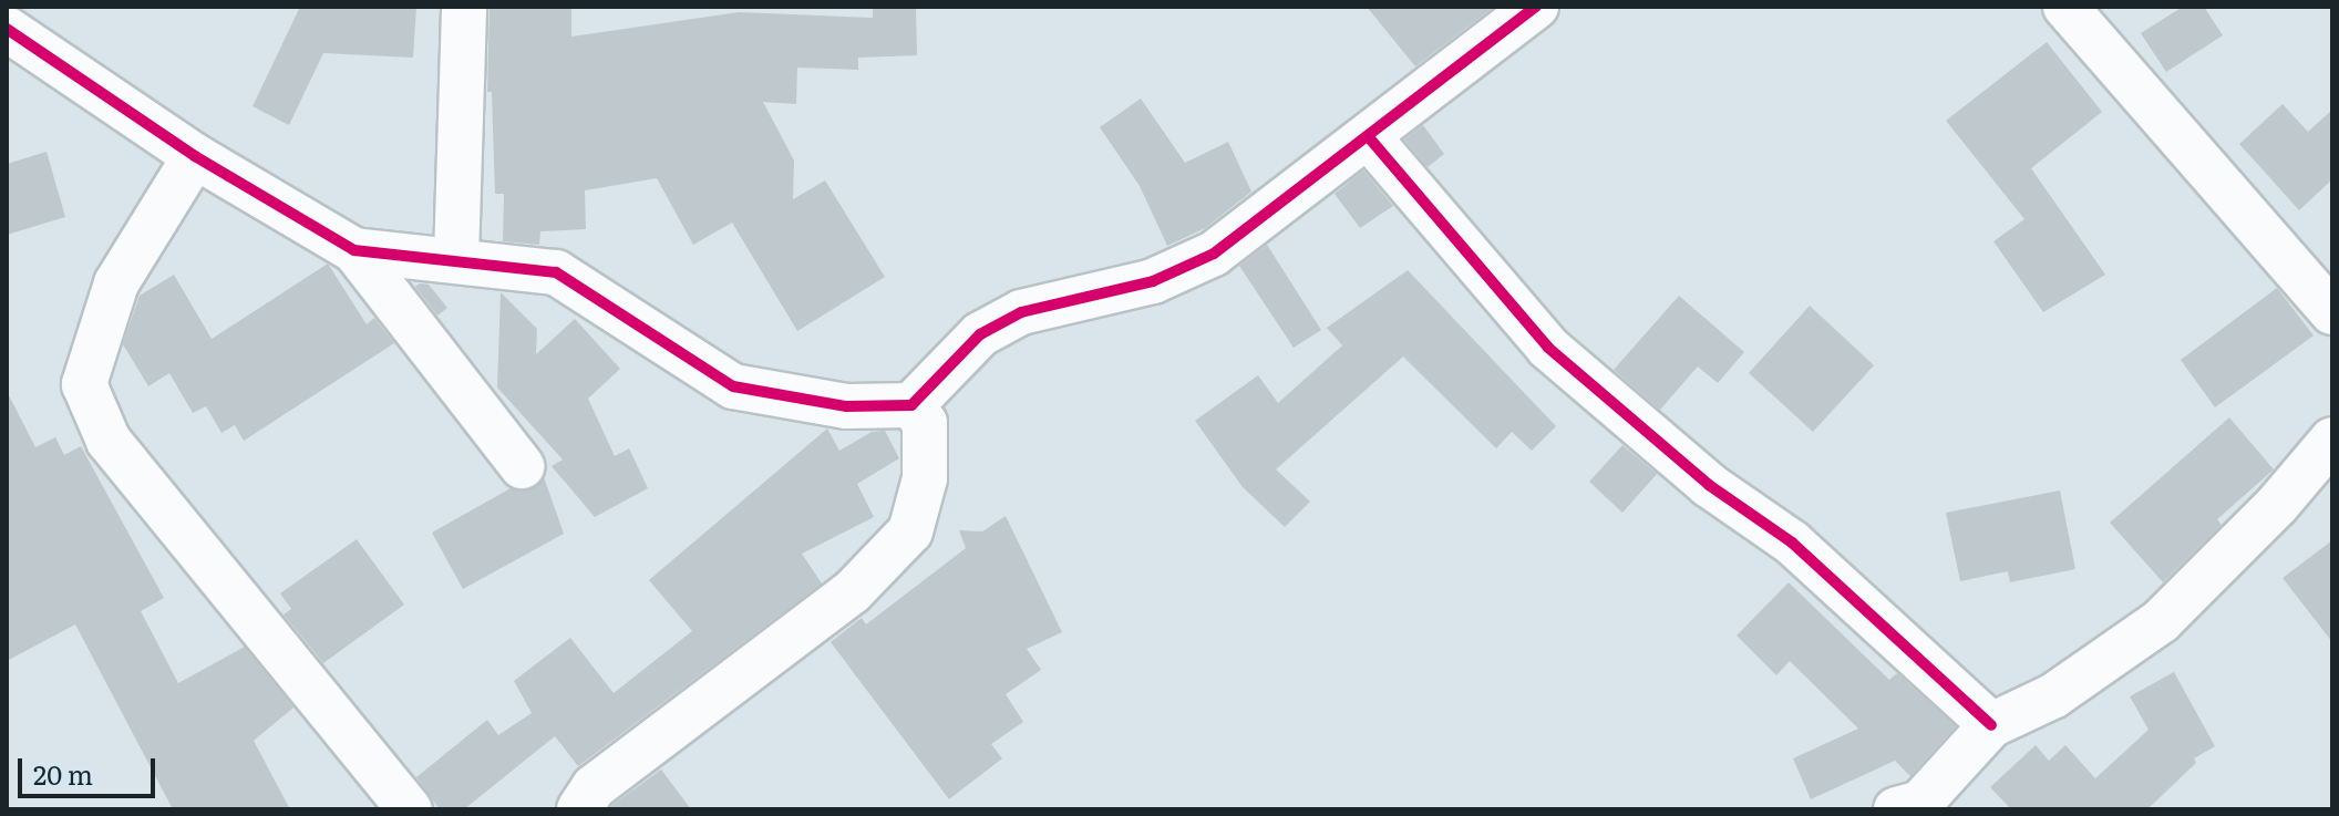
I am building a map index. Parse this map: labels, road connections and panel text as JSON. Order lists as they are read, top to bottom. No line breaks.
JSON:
{"scale_bar":"20 m"}
